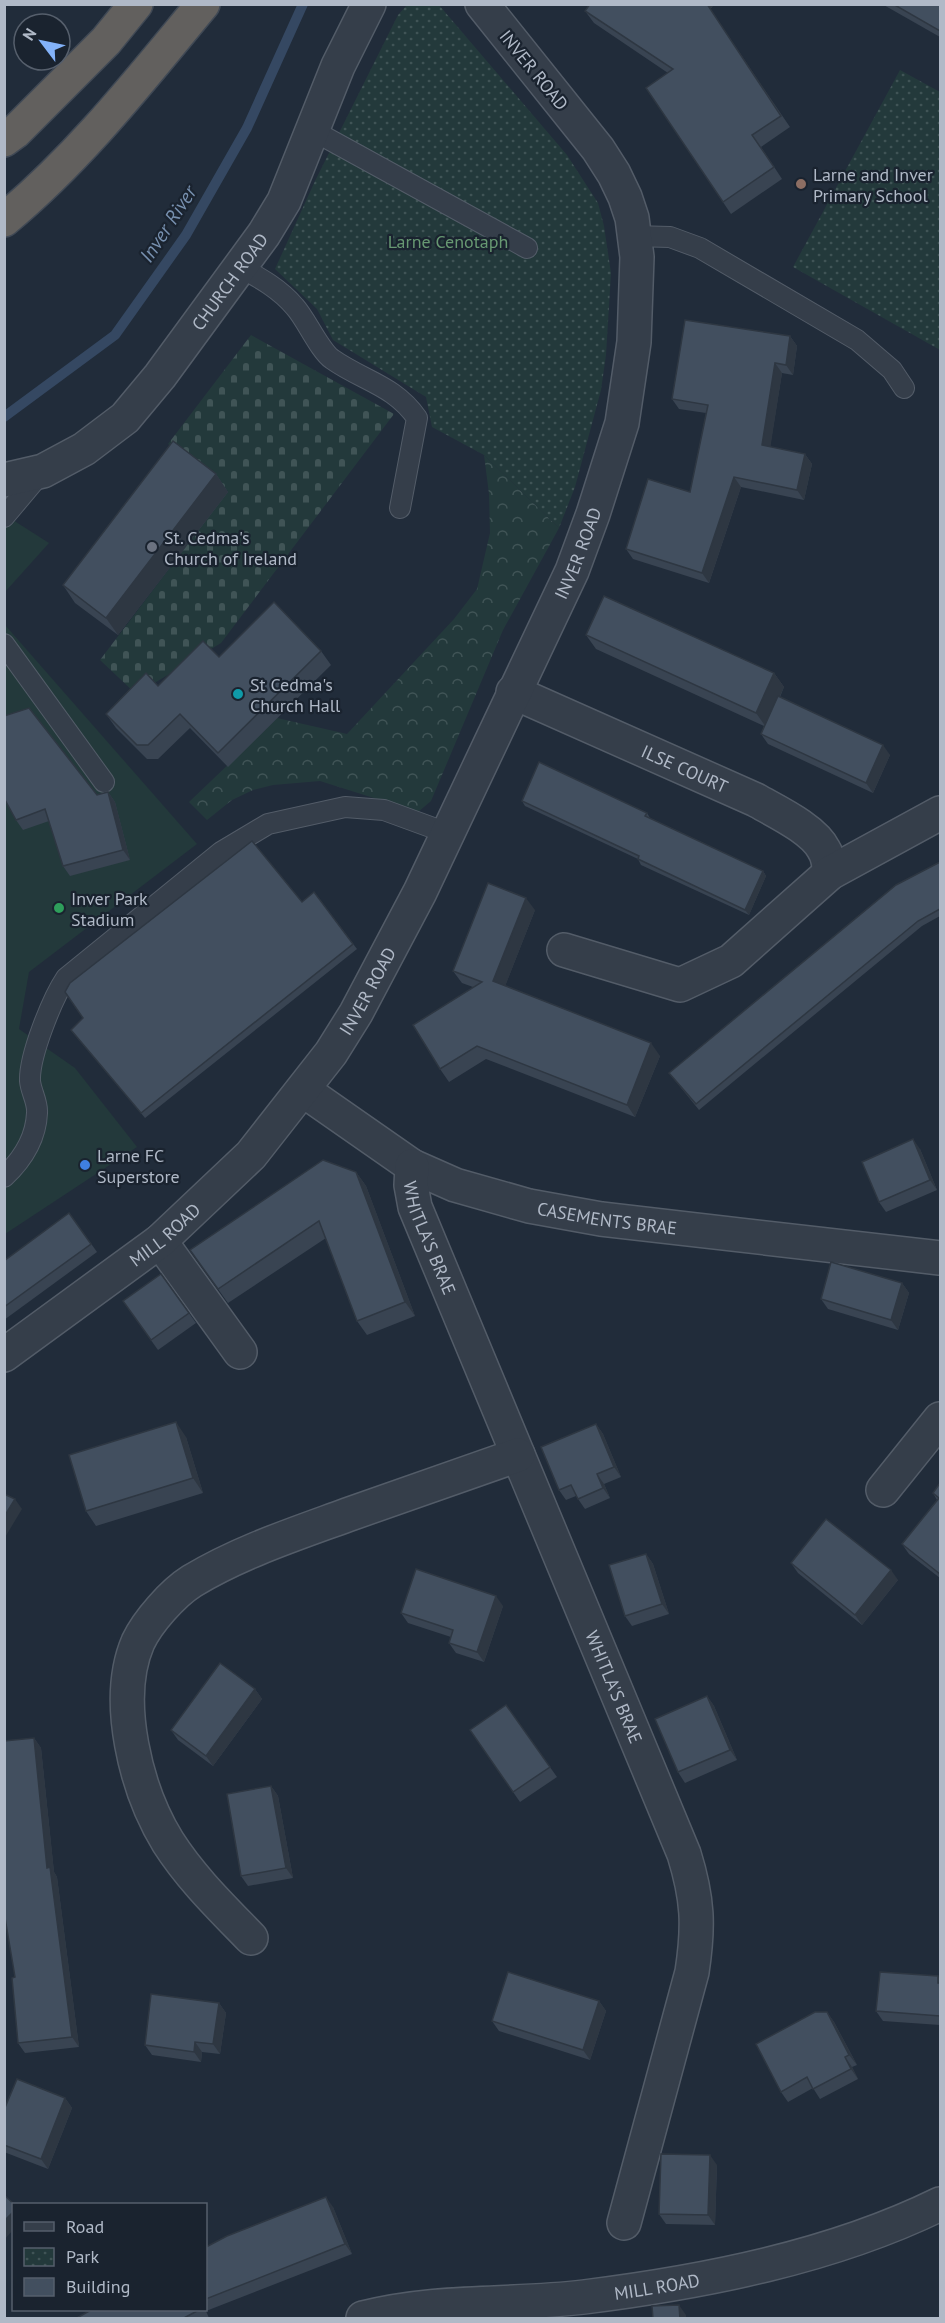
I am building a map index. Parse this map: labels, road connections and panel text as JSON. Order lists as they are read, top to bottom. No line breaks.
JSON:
{"streets":{"street":["INVER ROAD","CHURCH ROAD","ILSE COURT","CASEMENTS BRAE","MILL ROAD","WHITLA'S BRAE"]},"crossings":[["INVER ROAD","ILSE COURT"],["INVER ROAD","CASEMENTS BRAE"],["INVER ROAD","MILL ROAD"],["CASEMENTS BRAE","MILL ROAD"],["CASEMENTS BRAE","WHITLA'S BRAE"]],"water":["Inver River"],"parks":["Larne Cenotaph"],"places":["Larne and Inver Primary School","St. Cedma's Church of Ireland","St Cedma's Church Hall","Inver Park Stadium","Larne FC Superstore"],"legend":["Road","Park","Building"],"north":"top left"}
